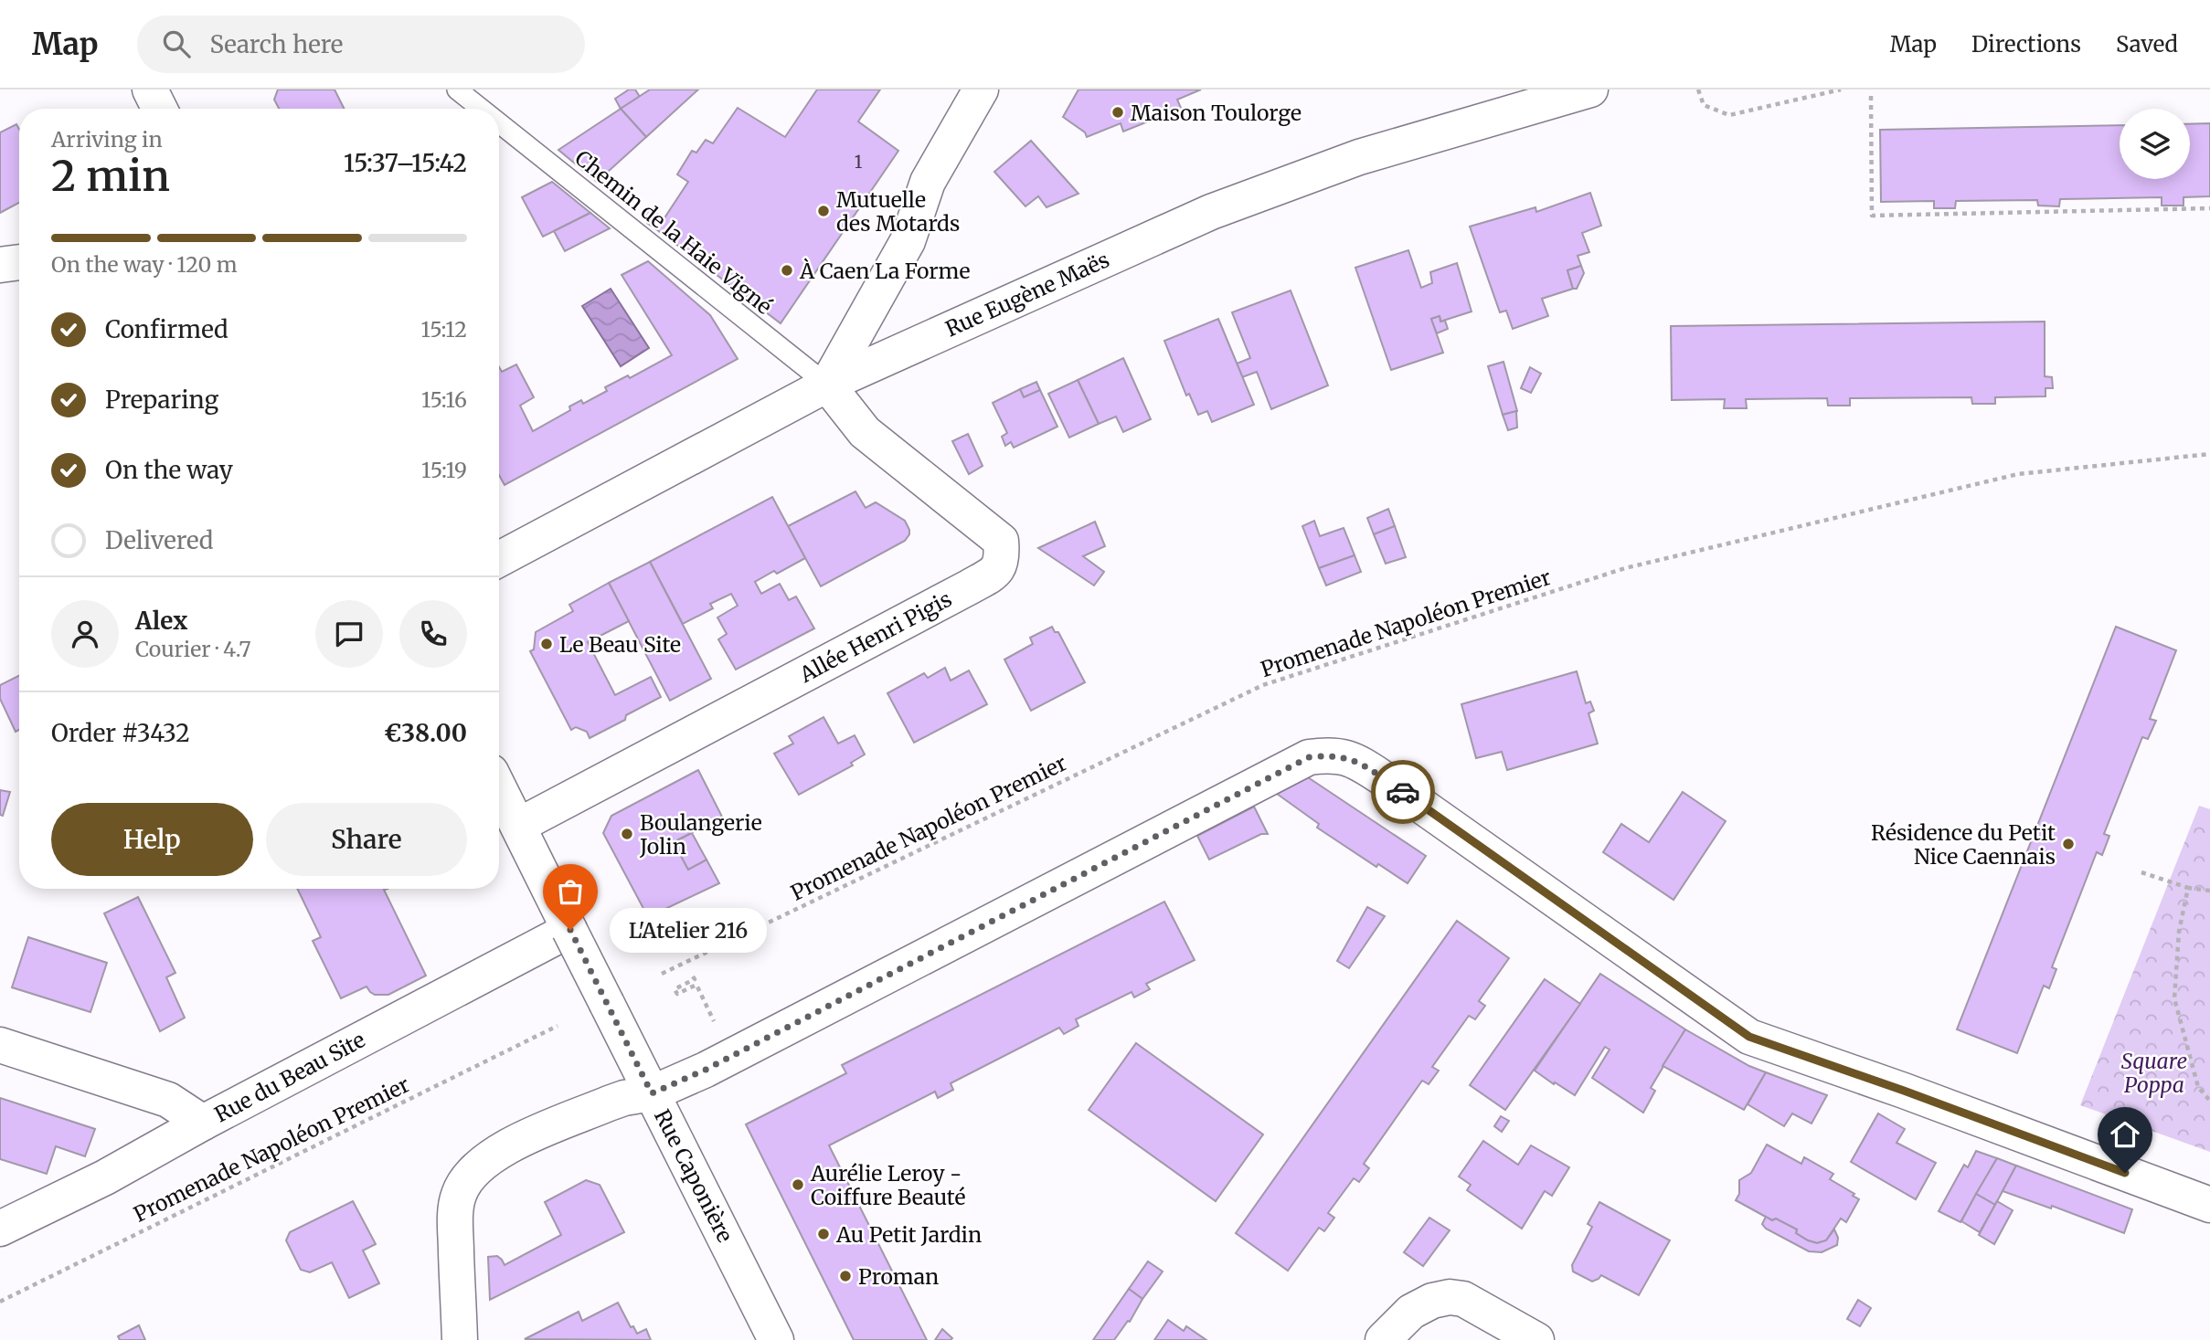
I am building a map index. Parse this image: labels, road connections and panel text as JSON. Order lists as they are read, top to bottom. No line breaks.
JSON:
{"streets":{"street":["Rue Eugène Maës","Allée Henri Pigis","Rue du Beau Site","Rue Caponière"],"lane":["Chemin de la Haie Vigné"],"path":["Promenade Napoléon Premier"]},"crossings":[["Chemin de la Haie Vigné","Rue Eugène Maës"],["Chemin de la Haie Vigné","Allée Henri Pigis"],["Rue Eugène Maës","Allée Henri Pigis"],["Allée Henri Pigis","Rue Caponière"],["Rue du Beau Site","Rue Caponière"]],"parks":["Square Poppa"],"places":["Maison Toulorge","Mutuelle des Motards","À Caen La Forme","Le Beau Site","Boulangerie Jolin","Résidence du Petit Nice Caennais","L'Atelier 216","Aurélie Leroy - Coiffure Beauté","Au Petit Jardin","Proman"],"house_numbers":["1"],"page":{"header":"Map","search":"Search here","nav":["Map","Directions","Saved"],"heading":["2 min","Arriving in","15:37–15:42"],"panel":["Alex","Courier · 4.7","Order #3432","€38.00"],"bar":"On the way · 120 m","list":[["Confirmed","15:12"],["Preparing","15:16"],["On the way","15:19"],"Delivered"],"buttons":["Help","Share"],"bubble":"L'Atelier 216"}}
